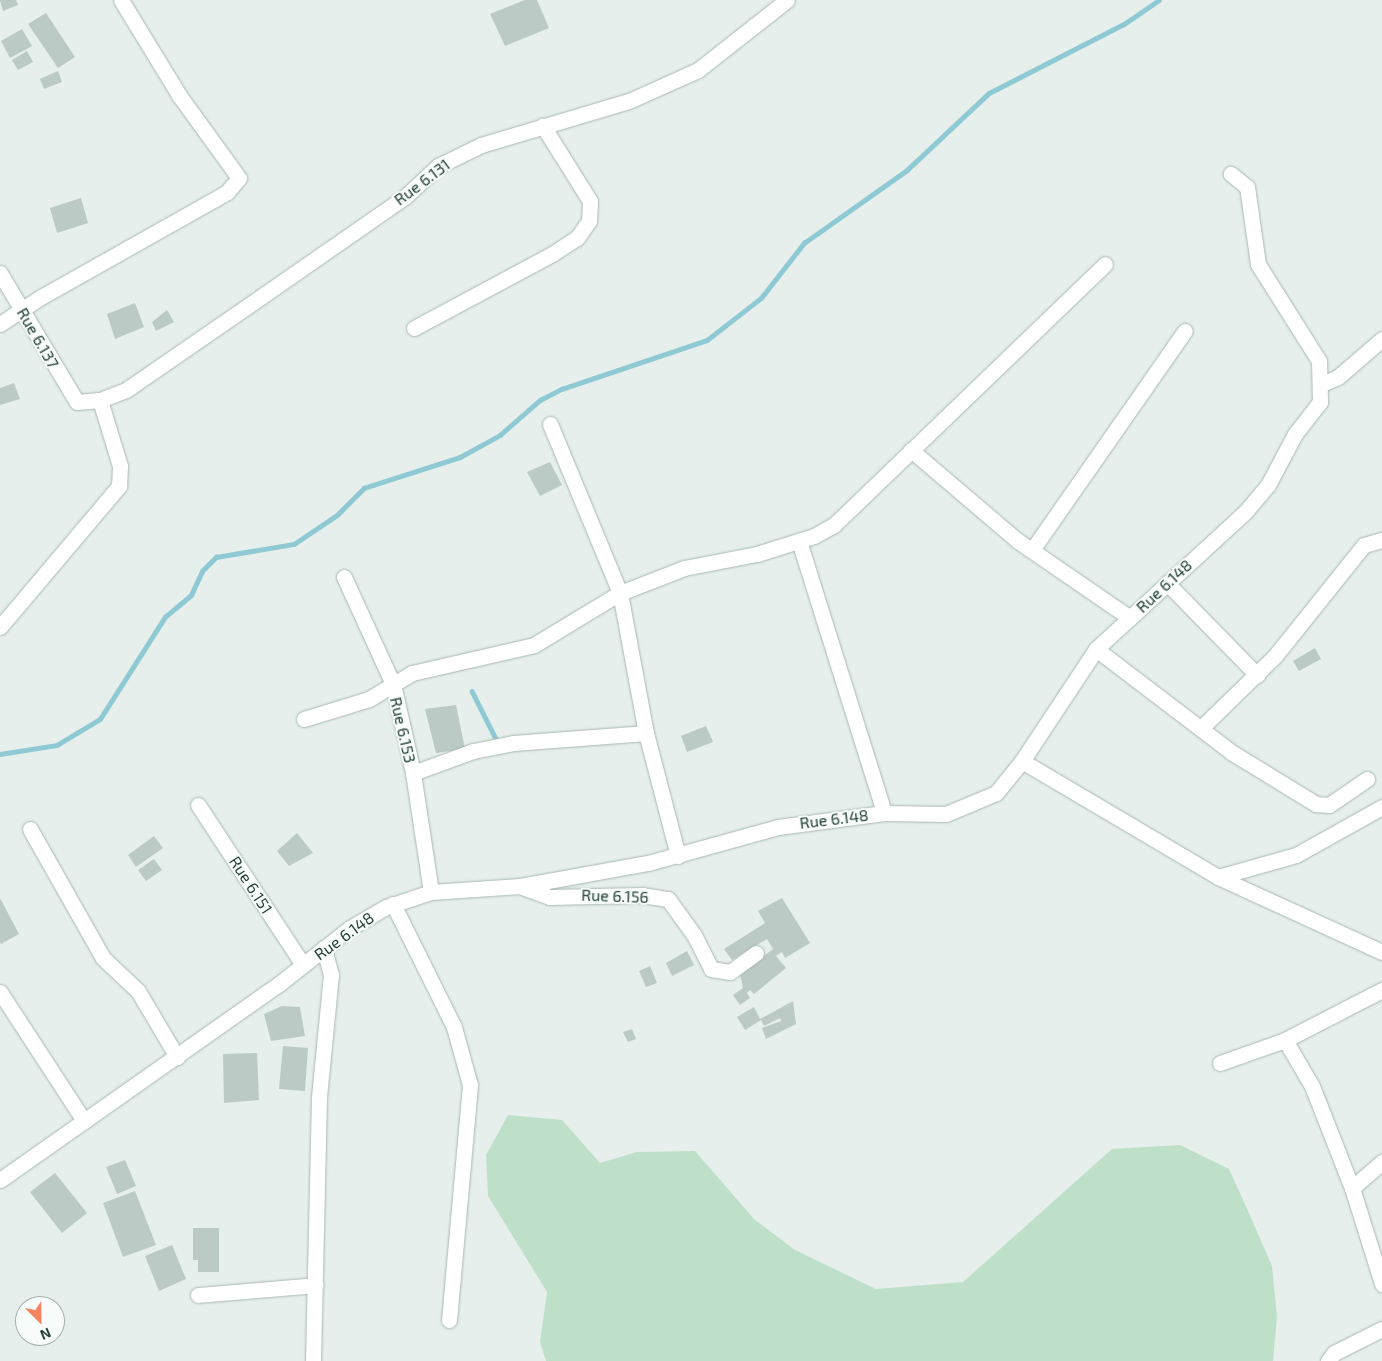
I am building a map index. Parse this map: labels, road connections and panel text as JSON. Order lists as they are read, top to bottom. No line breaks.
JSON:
{"streets":{"street":["Rue 6.131","Rue 6.137","Rue 6.148","Rue 6.153","Rue 6.151","Rue 6.156"]},"crossings":[["Rue 6.131","Rue 6.137"],["Rue 6.148","Rue 6.153"],["Rue 6.148","Rue 6.151"],["Rue 6.148","Rue 6.156"]],"north":"bottom right"}
